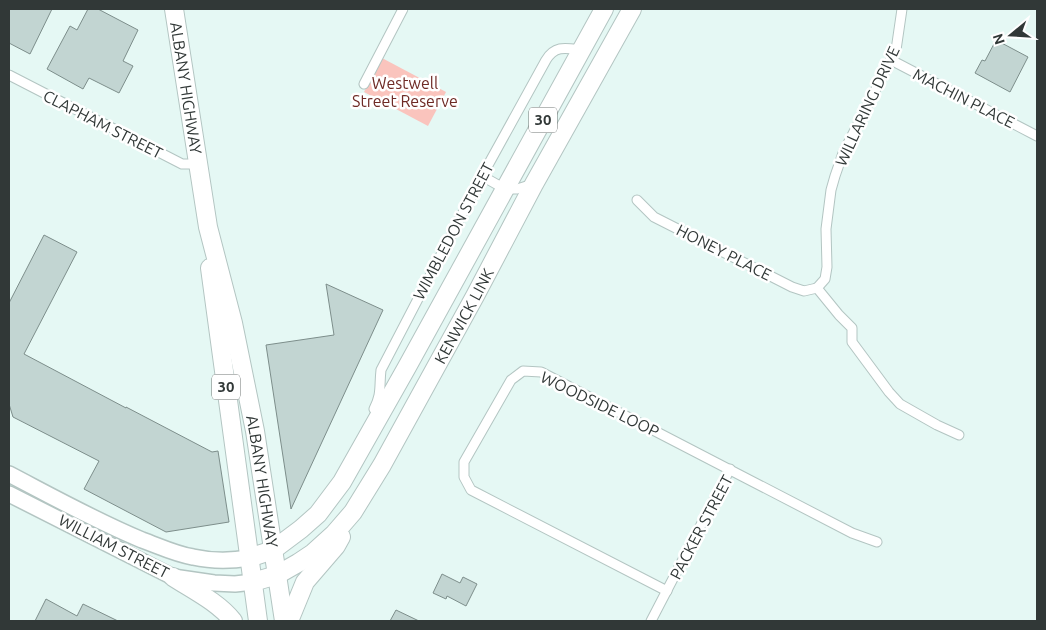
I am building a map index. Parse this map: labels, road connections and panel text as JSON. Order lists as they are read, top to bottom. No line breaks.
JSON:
{"streets":{"highway":["ALBANY HIGHWAY","30","KENWICK LINK"],"main road":["WILLIAM STREET"],"street":["MACHIN PLACE","WILLARING DRIVE","CLAPHAM STREET","WIMBLEDON STREET","HONEY PLACE","WOODSIDE LOOP","PACKER STREET"]},"crossings":[["ALBANY HIGHWAY","CLAPHAM STREET"],["ALBANY HIGHWAY","KENWICK LINK"],["ALBANY HIGHWAY","WILLIAM STREET"],["MACHIN PLACE","WILLARING DRIVE"],["WILLARING DRIVE","HONEY PLACE"],["WIMBLEDON STREET","KENWICK LINK"],["KENWICK LINK","WILLIAM STREET"],["WOODSIDE LOOP","PACKER STREET"]],"parks":["Westwell Street Reserve"],"north":"left"}
